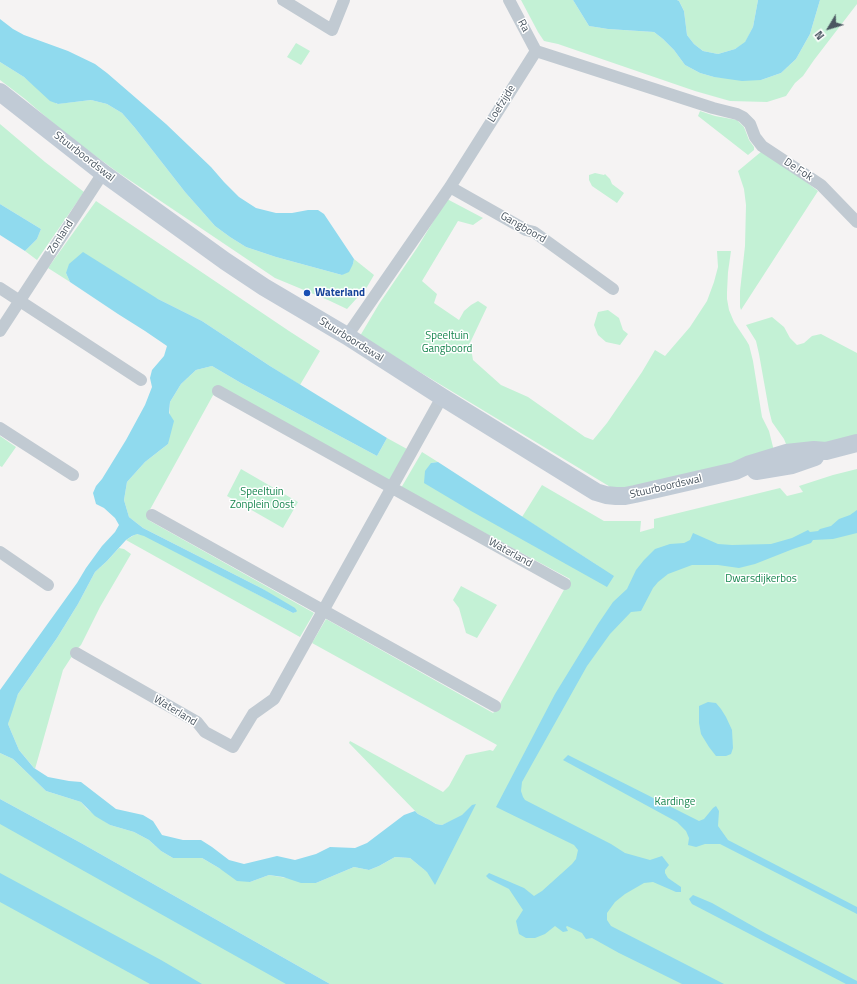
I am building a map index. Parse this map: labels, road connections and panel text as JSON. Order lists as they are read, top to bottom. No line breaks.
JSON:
{"streets":{"street":["Ra","Loefzijde","Stuurboordswal","De Fok","Gangboord","Zonland","Waterland"]},"crossings":[["Ra","Loefzijde"],["Ra","De Fok"],["Loefzijde","Stuurboordswal"],["Loefzijde","De Fok"],["Loefzijde","Gangboord"],["Stuurboordswal","Zonland"],["Stuurboordswal","Waterland"]],"parks":["Speeltuin Gangboord","Speeltuin Zonplein Oost","Dwarsdijkerbos","Kardinge"],"places":["Waterland"],"north":"bottom left"}
